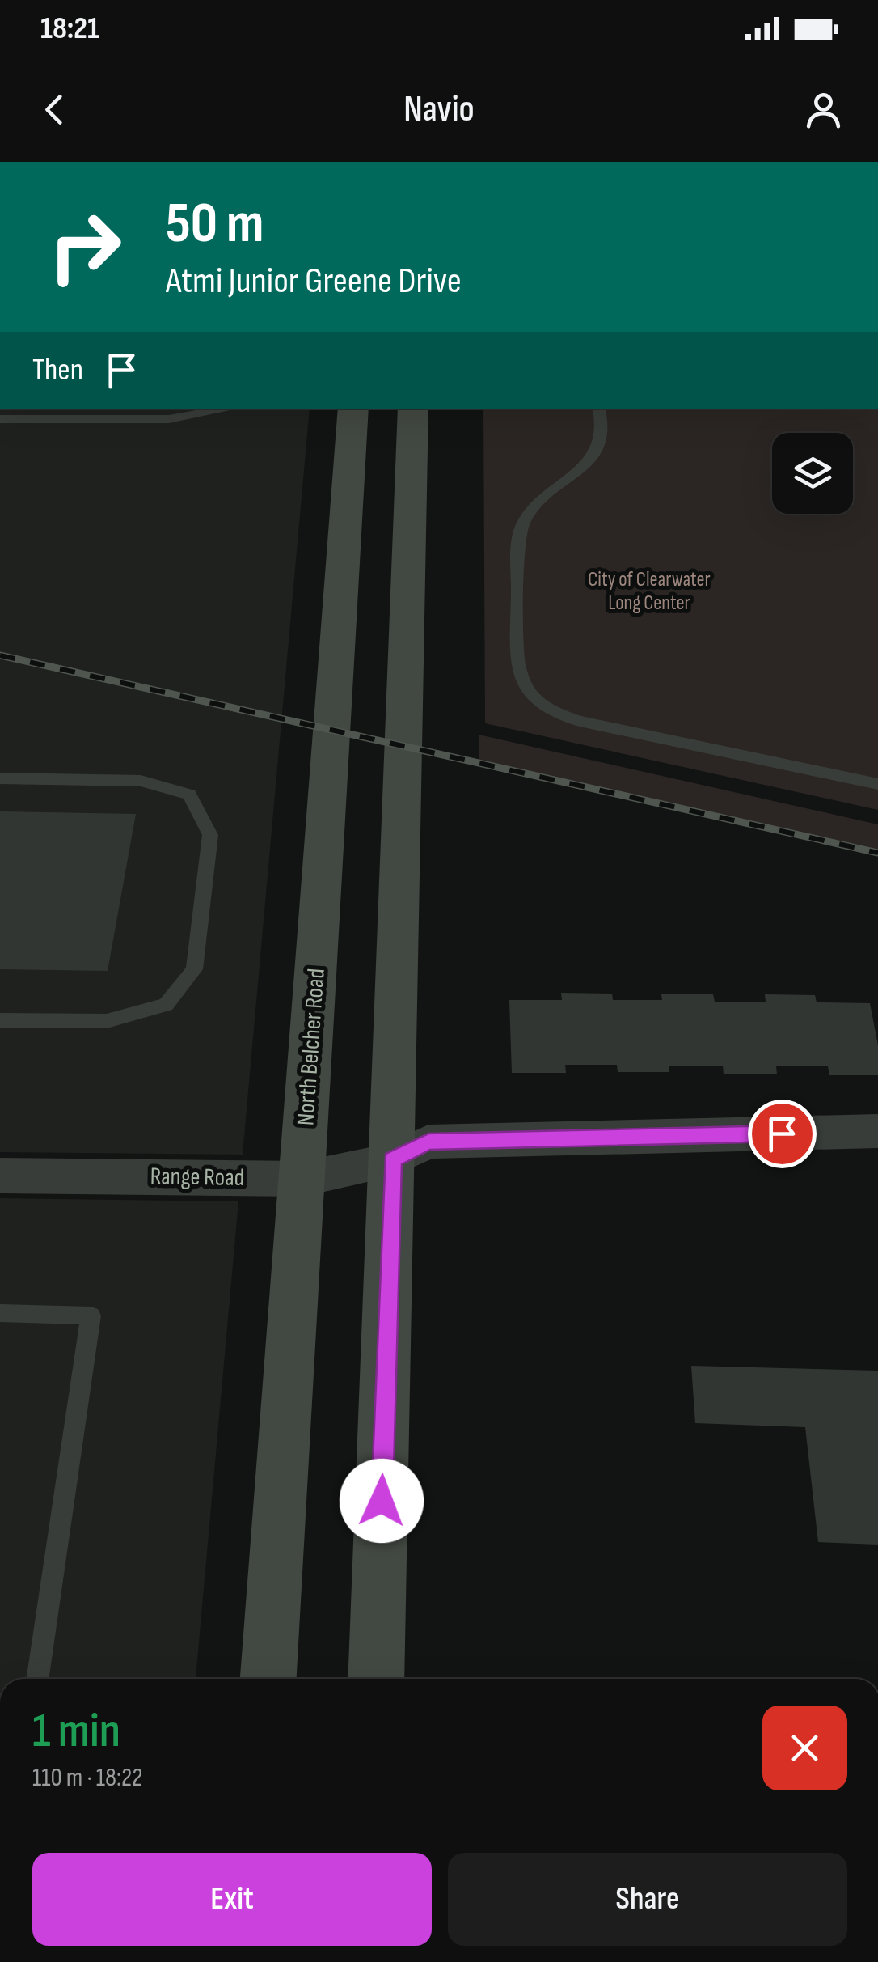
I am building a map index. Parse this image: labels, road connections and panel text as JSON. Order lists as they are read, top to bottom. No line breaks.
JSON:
{"streets":{"main road":["North Belcher Road"],"street":["Range Road"]},"crossings":[["North Belcher Road","Range Road"]],"parks":["City of Clearwater Long Center"],"page":{"status":"18:21","header":"Navio","turn":["50 m","Atmi Junior Greene Drive"],"then":"Then","heading":["1 min","110 m · 18:22"],"buttons":["Exit","Share"]}}
